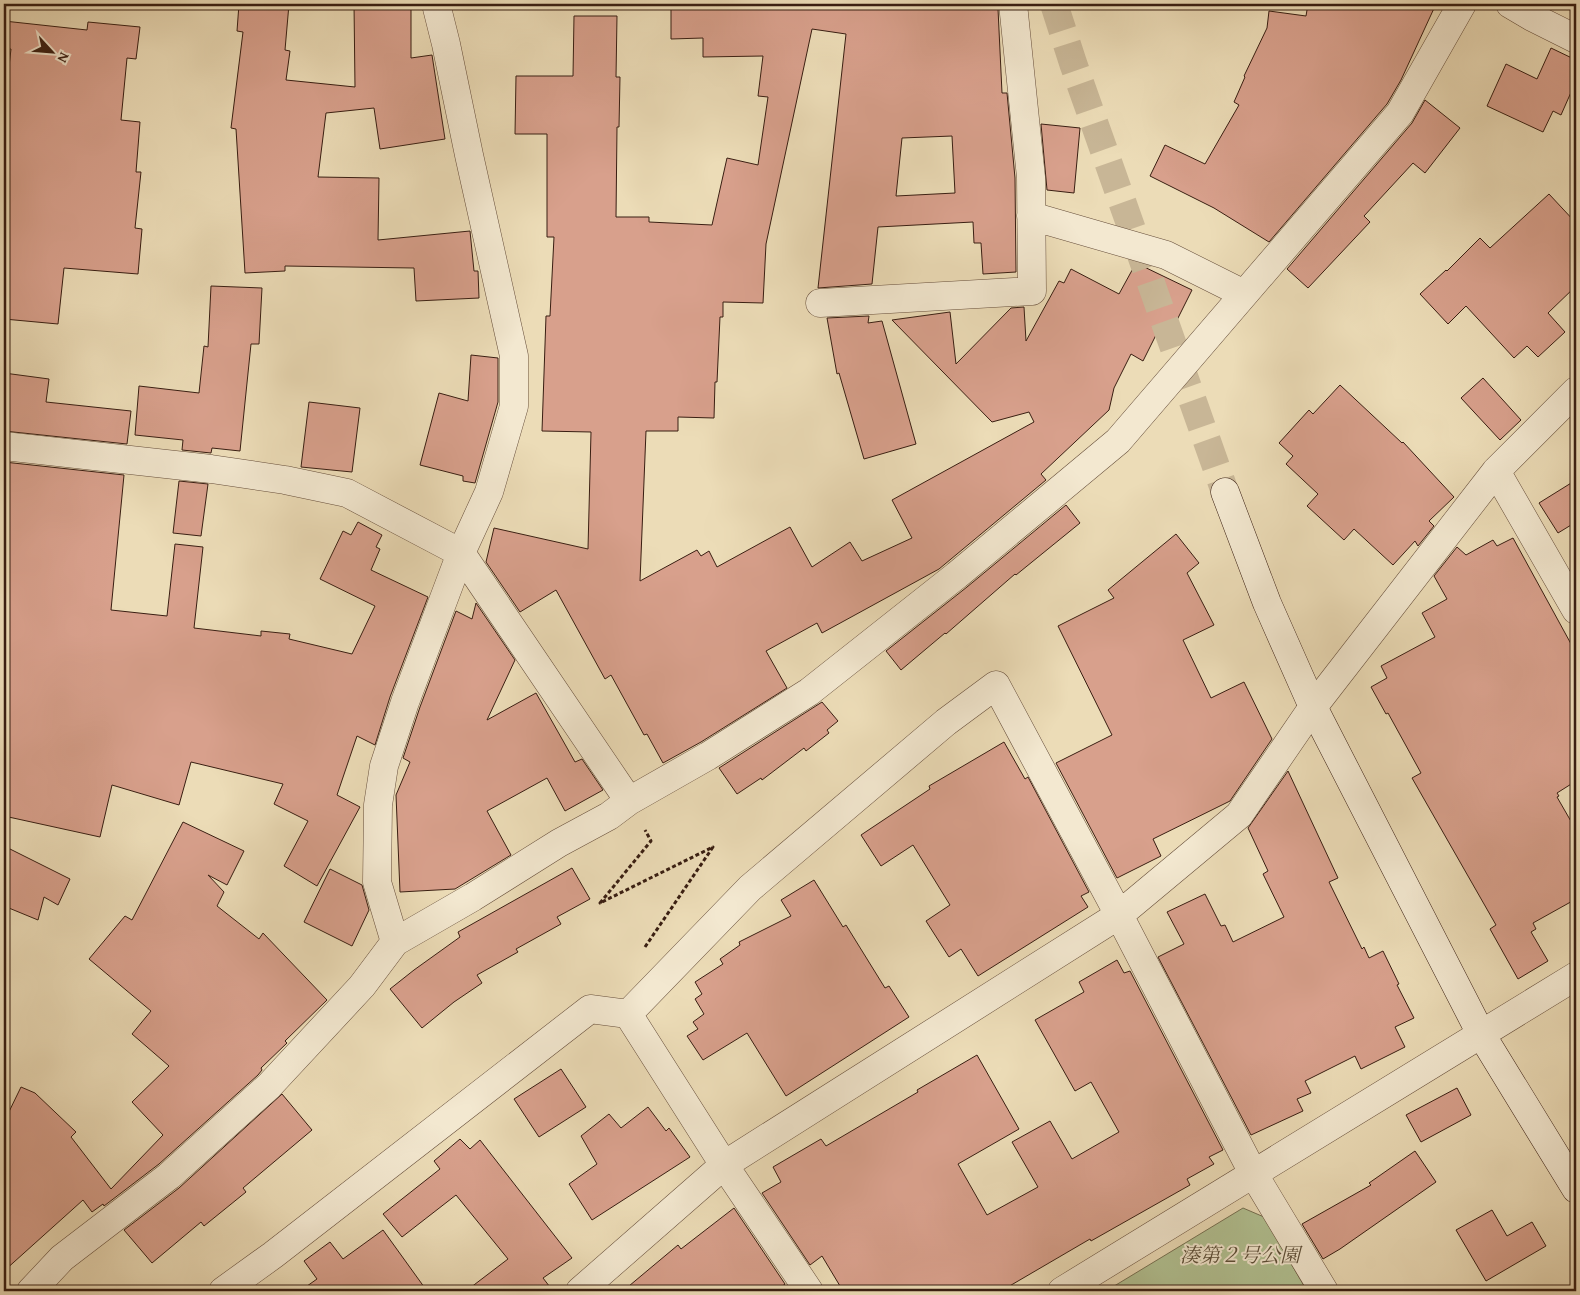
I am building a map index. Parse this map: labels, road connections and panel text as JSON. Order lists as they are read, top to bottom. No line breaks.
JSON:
{"parks":["湊第２号公園"],"north":"bottom right"}
